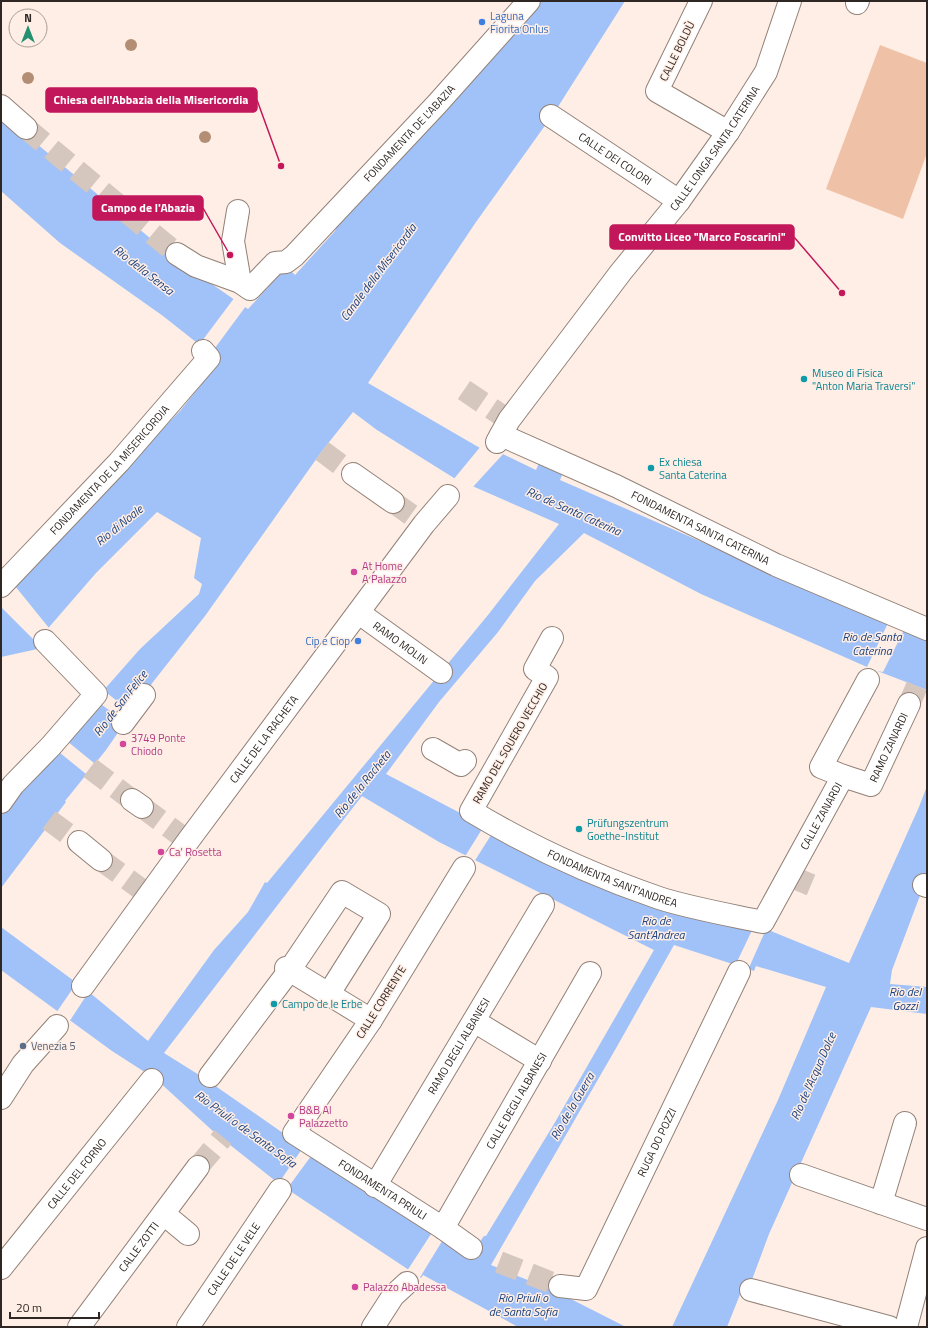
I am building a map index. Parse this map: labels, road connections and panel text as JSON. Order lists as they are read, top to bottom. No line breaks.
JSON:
{"streets":{"street":["CALLE BOLDÙ","FONDAMENTA DE L'ABAZIA","CALLE LONGA SANTA CATERINA","CALLE DEI COLORI","FONDAMENTA DE LA MISERICORDIA","FONDAMENTA SANTA CATERINA","RAMO MOLIN","CALLE DE LA RACHETA","RAMO DEL SQUERO VECCHIO","RAMO ZANARDI","CALLE ZANARDI","FONDAMENTA SANT'ANDREA","CALLE CORRENTE","RAMO DEGLI ALBANESI","CALLE DEGLI ALBANESI","RUGA DO POZZI","CALLE DEL FORNO","FONDAMENTA PRIULI","CALLE ZOTTI","CALLE DE LE VELE"]},"crossings":[["CALLE BOLDÙ","CALLE LONGA SANTA CATERINA"],["CALLE LONGA SANTA CATERINA","CALLE DEI COLORI"],["CALLE LONGA SANTA CATERINA","FONDAMENTA SANTA CATERINA"],["RAMO MOLIN","CALLE DE LA RACHETA"],["RAMO DEL SQUERO VECCHIO","FONDAMENTA SANT'ANDREA"],["RAMO ZANARDI","CALLE ZANARDI"],["CALLE ZANARDI","FONDAMENTA SANT'ANDREA"],["CALLE CORRENTE","FONDAMENTA PRIULI"],["RAMO DEGLI ALBANESI","FONDAMENTA PRIULI"],["CALLE DEGLI ALBANESI","FONDAMENTA PRIULI"]],"water":["Rio della Sensa","Canale della Misericordia","Rio de Santa Caterina","Rio di Noale","Rio de San Felice","Rio de la Racheta","Rio de Sant'Andrea","Rio del Gozzi","Rio de l'Acqua Dolce","Rio de la Guerra","Rio Priuli o de Santa Sofia"],"places":["Laguna Fiorita Onlus","Chiesa dell'Abbazia della Misericordia","Campo de l'Abazia","Convitto Liceo \"Marco Foscarini\"","Museo di Fisica \"Anton Maria Traversi\"","Ex chiesa Santa Caterina","At Home A Palazzo","Cip e Ciop","3749 Ponte Chiodo","Prüfungszentrum Goethe-Institut","Ca' Rosetta","Campo de le Erbe","Venezia 5","B&B Al Palazzetto","Palazzo Abadessa"],"scale_bar":"20 m","north":"top"}
